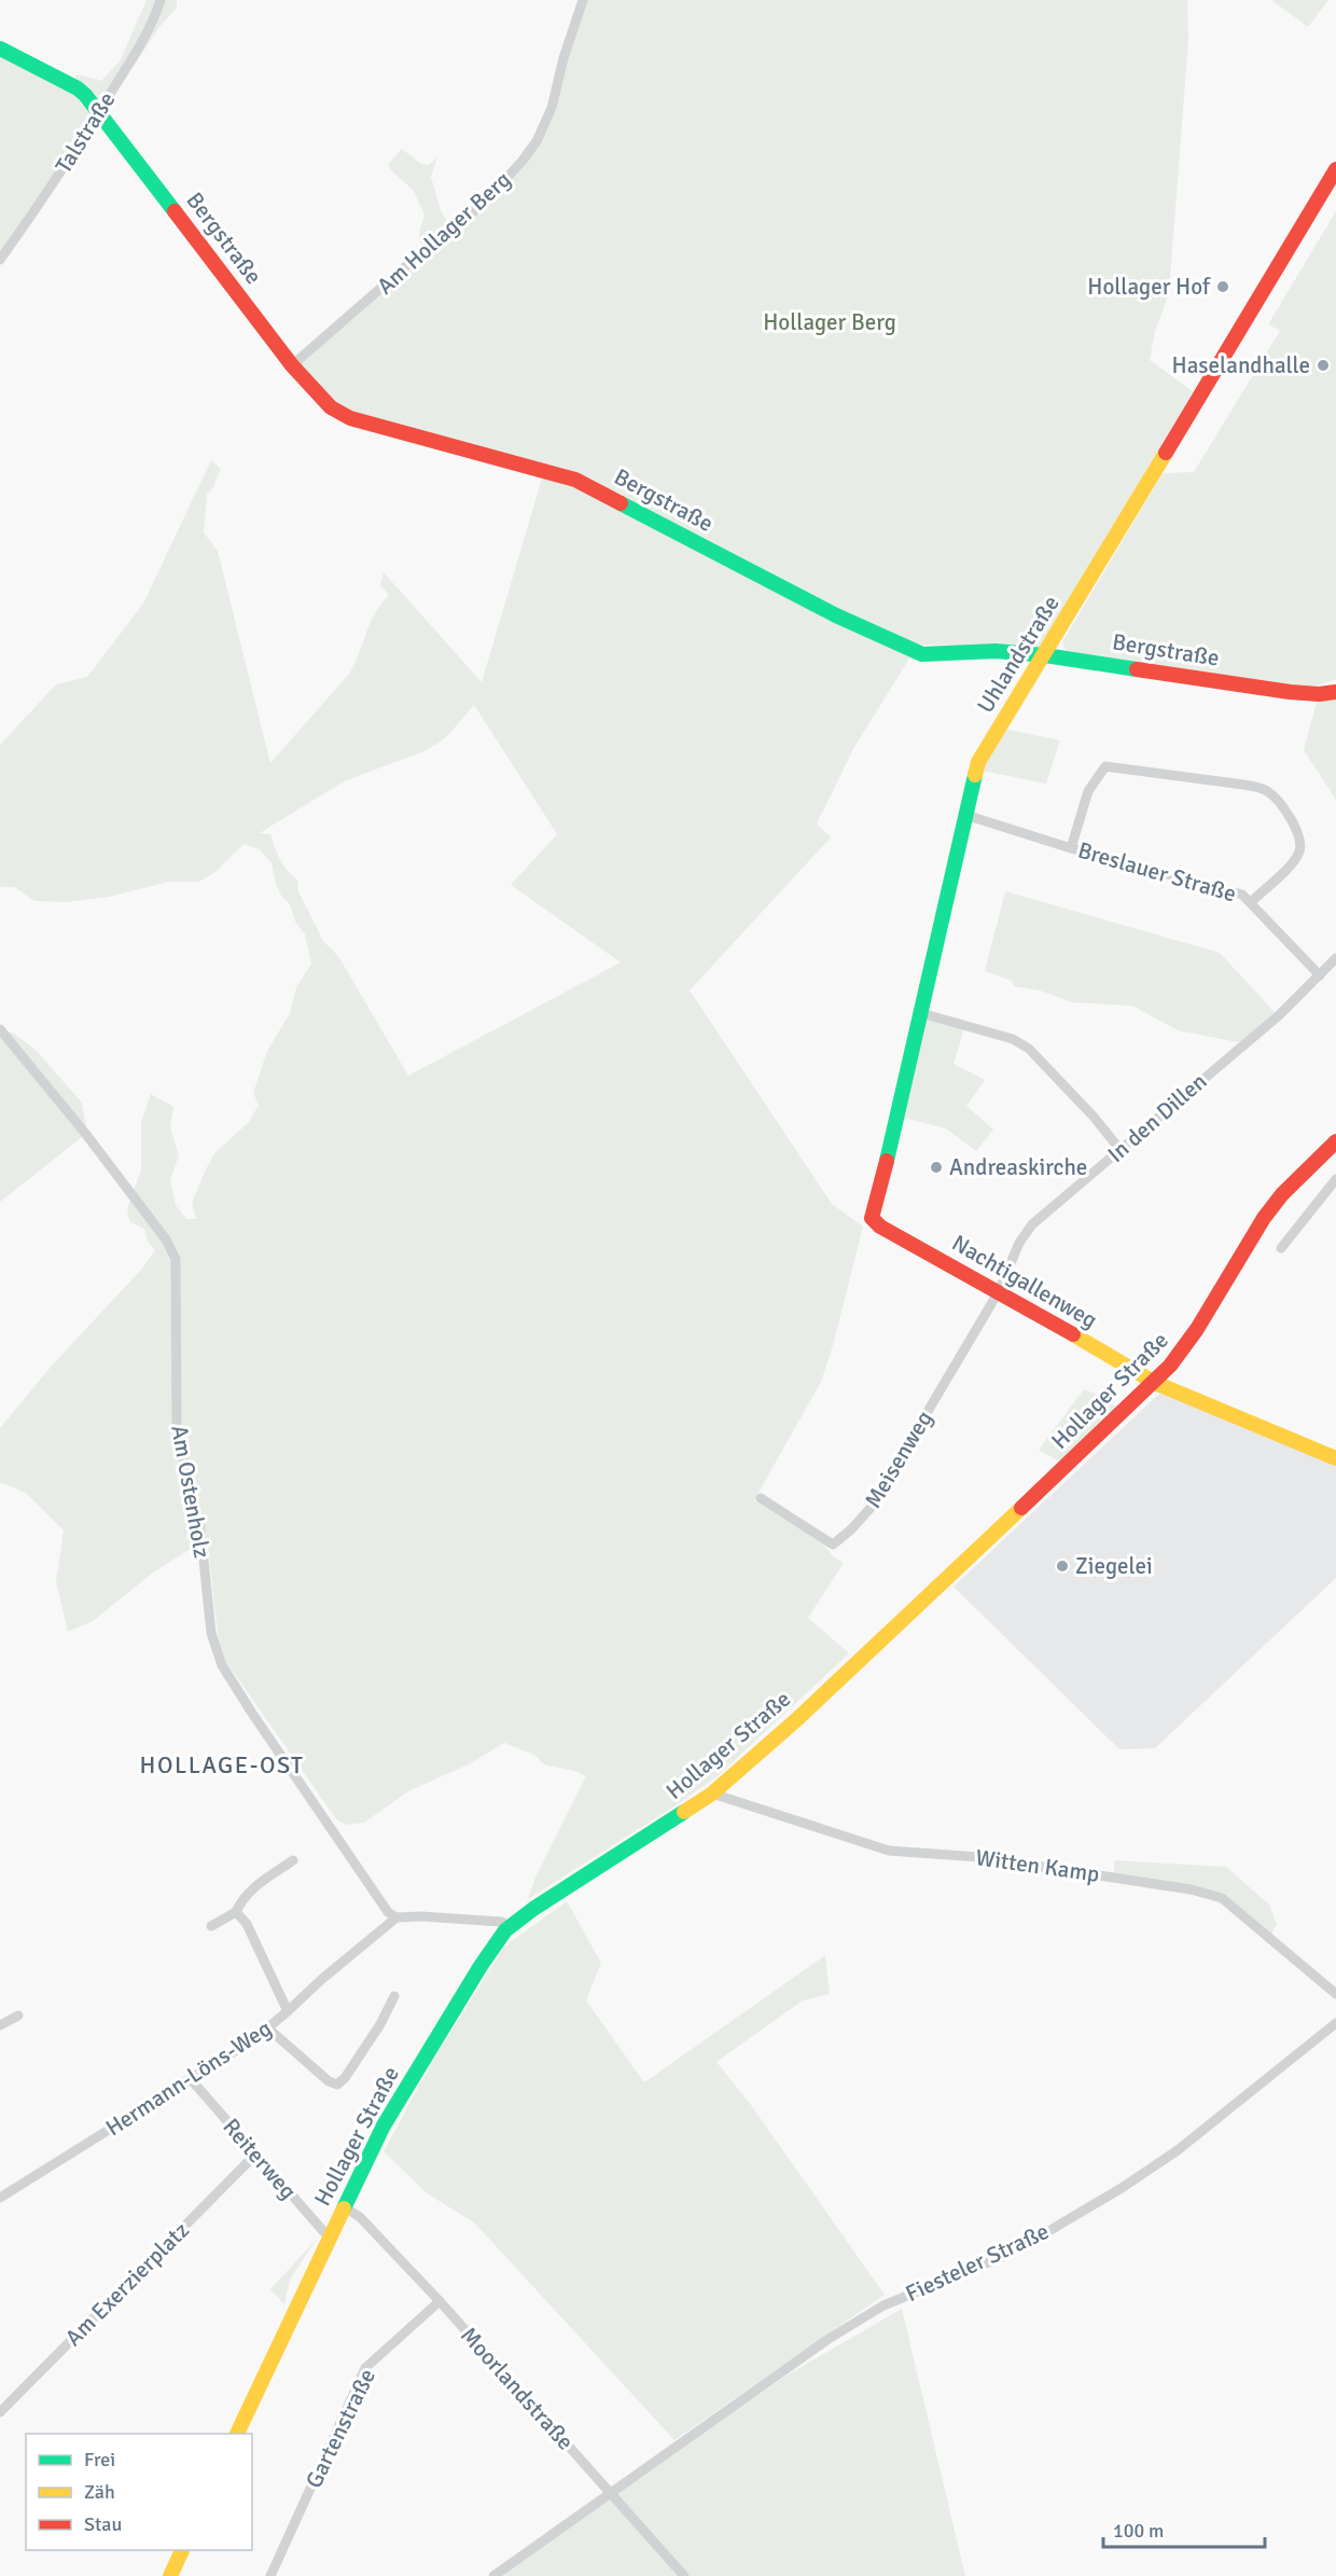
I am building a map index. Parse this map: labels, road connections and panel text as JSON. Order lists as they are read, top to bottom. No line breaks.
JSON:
{"streets":{"street":["Talstraße","Am Hollager Berg","Bergstraße","Uhlandstraße","Breslauer Straße","In den Dillen","Nachtigallenweg","Hollager Straße","Meisenweg","Am Ostenholz","Witten Kamp","Hermann-Löns-Weg","Reiterweg","Fiesteler Straße","Am Exerzierplatz","Moorlandstraße","Gartenstraße"]},"crossings":[["Talstraße","Bergstraße"],["Am Hollager Berg","Bergstraße"],["Bergstraße","Uhlandstraße"],["Uhlandstraße","Breslauer Straße"],["Uhlandstraße","Nachtigallenweg"],["Breslauer Straße","In den Dillen"],["In den Dillen","Nachtigallenweg"],["In den Dillen","Meisenweg"],["Nachtigallenweg","Hollager Straße"],["Nachtigallenweg","Meisenweg"],["Hollager Straße","Witten Kamp"],["Hollager Straße","Reiterweg"],["Hollager Straße","Moorlandstraße"],["Am Ostenholz","Hermann-Löns-Weg"],["Hermann-Löns-Weg","Reiterweg"],["Reiterweg","Am Exerzierplatz"],["Fiesteler Straße","Moorlandstraße"],["Moorlandstraße","Gartenstraße"]],"districts":["HOLLAGE-OST"],"parks":["Hollager Berg"],"places":["Hollager Hof","Haselandhalle","Andreaskirche","Ziegelei"],"legend":["Frei","Zäh","Stau"],"scale_bar":"100 m"}
